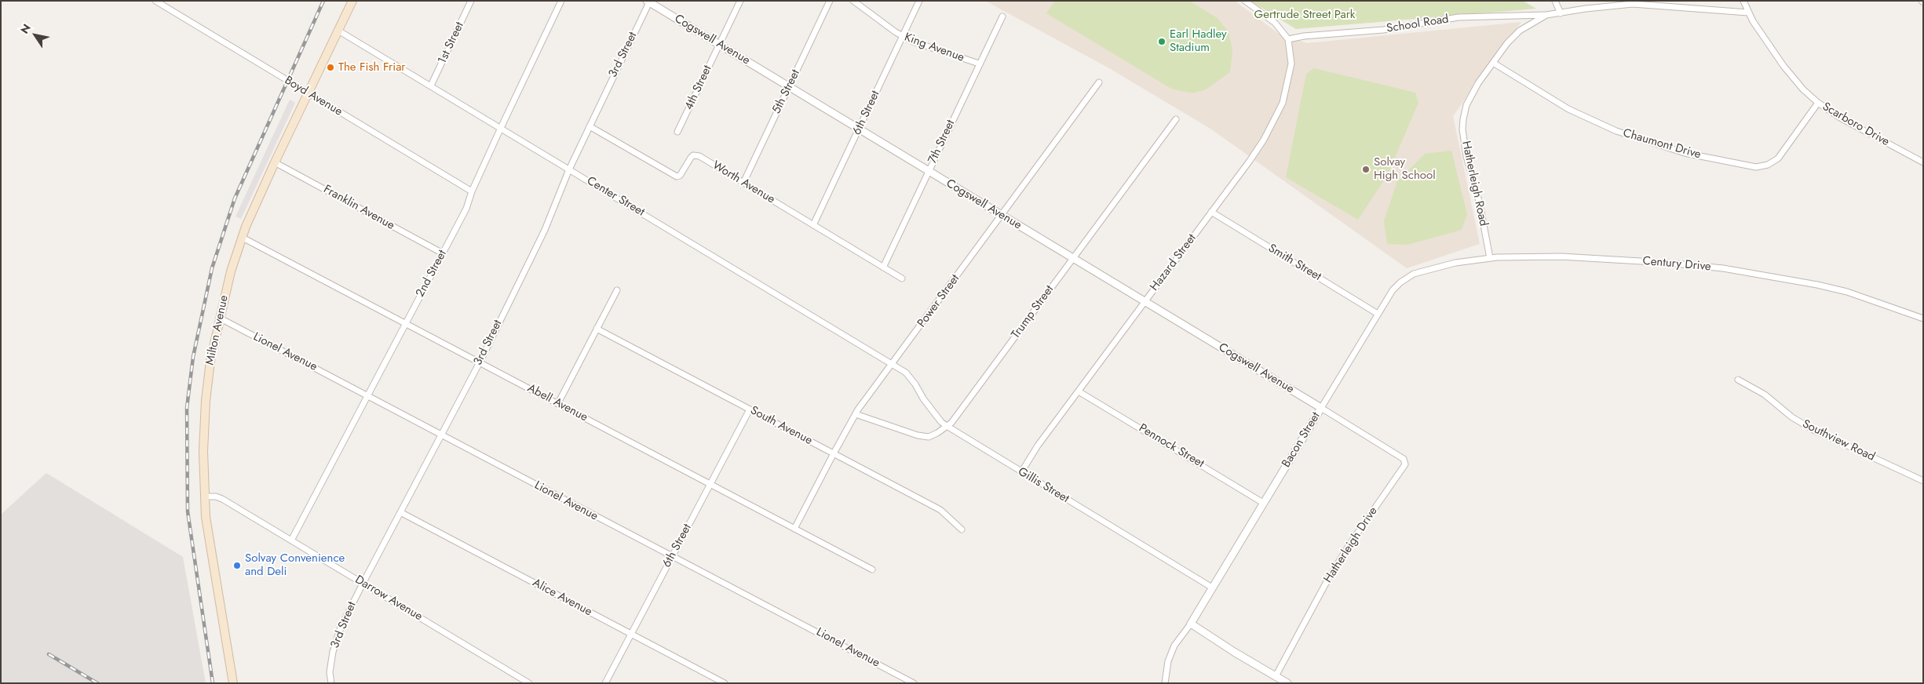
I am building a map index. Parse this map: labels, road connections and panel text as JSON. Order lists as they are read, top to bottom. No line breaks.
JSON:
{"streets":{"main road":["Milton Avenue"],"street":["School Road","Cogswell Avenue","1st Street","King Avenue","3rd Street","4th Street","5th Street","Boyd Avenue","6th Street","Scarboro Drive","7th Street","Chaumont Drive","Worth Avenue","Hatherleigh Road","Center Street","Franklin Avenue","Hazard Street","Smith Street","Century Drive","2nd Street","Power Street","Trump Street","Lionel Avenue","Abell Avenue","South Avenue","Bacon Street","Southview Road","Pennock Street","Gillis Street","Hatherleigh Drive","Alice Avenue","Darrow Avenue"]},"crossings":[["School Road","Hatherleigh Road"],["School Road","Hazard Street"],["Cogswell Avenue","3rd Street"],["Cogswell Avenue","4th Street"],["Cogswell Avenue","5th Street"],["Cogswell Avenue","6th Street"],["Cogswell Avenue","7th Street"],["Cogswell Avenue","Hazard Street"],["Cogswell Avenue","Power Street"],["Cogswell Avenue","Trump Street"],["Cogswell Avenue","Bacon Street"],["Cogswell Avenue","Hatherleigh Drive"],["1st Street","Center Street"],["King Avenue","6th Street"],["King Avenue","7th Street"],["3rd Street","Worth Avenue"],["3rd Street","Center Street"],["3rd Street","Lionel Avenue"],["3rd Street","Abell Avenue"],["3rd Street","Alice Avenue"],["3rd Street","Darrow Avenue"],["5th Street","Worth Avenue"],["Boyd Avenue","2nd Street"],["Boyd Avenue","Milton Avenue"],["6th Street","Worth Avenue"],["6th Street","Lionel Avenue"],["6th Street","Abell Avenue"],["6th Street","South Avenue"],["6th Street","Alice Avenue"],["Scarboro Drive","Chaumont Drive"],["Scarboro Drive","Hatherleigh Road"],["7th Street","Worth Avenue"],["Chaumont Drive","Hatherleigh Road"],["Hatherleigh Road","Century Drive"],["Center Street","2nd Street"],["Center Street","Power Street"],["Center Street","Milton Avenue"],["Center Street","Gillis Street"],["Franklin Avenue","2nd Street"],["Franklin Avenue","Milton Avenue"],["Hazard Street","Smith Street"],["Hazard Street","Pennock Street"],["Hazard Street","Gillis Street"],["Smith Street","Bacon Street"],["Century Drive","Bacon Street"],["2nd Street","Lionel Avenue"],["2nd Street","Abell Avenue"],["2nd Street","Darrow Avenue"],["Power Street","Trump Street"],["Power Street","Abell Avenue"],["Power Street","South Avenue"],["Power Street","Gillis Street"],["Trump Street","Gillis Street"],["Milton Avenue","Lionel Avenue"],["Milton Avenue","Abell Avenue"],["Milton Avenue","Darrow Avenue"],["Bacon Street","Pennock Street"],["Bacon Street","Gillis Street"],["Bacon Street","Hatherleigh Drive"]],"parks":["Gertrude Street Park"],"places":["Earl Hadley Stadium","The Fish Friar","Solvay High School","Solvay Convenience and Deli"],"north":"top left"}
